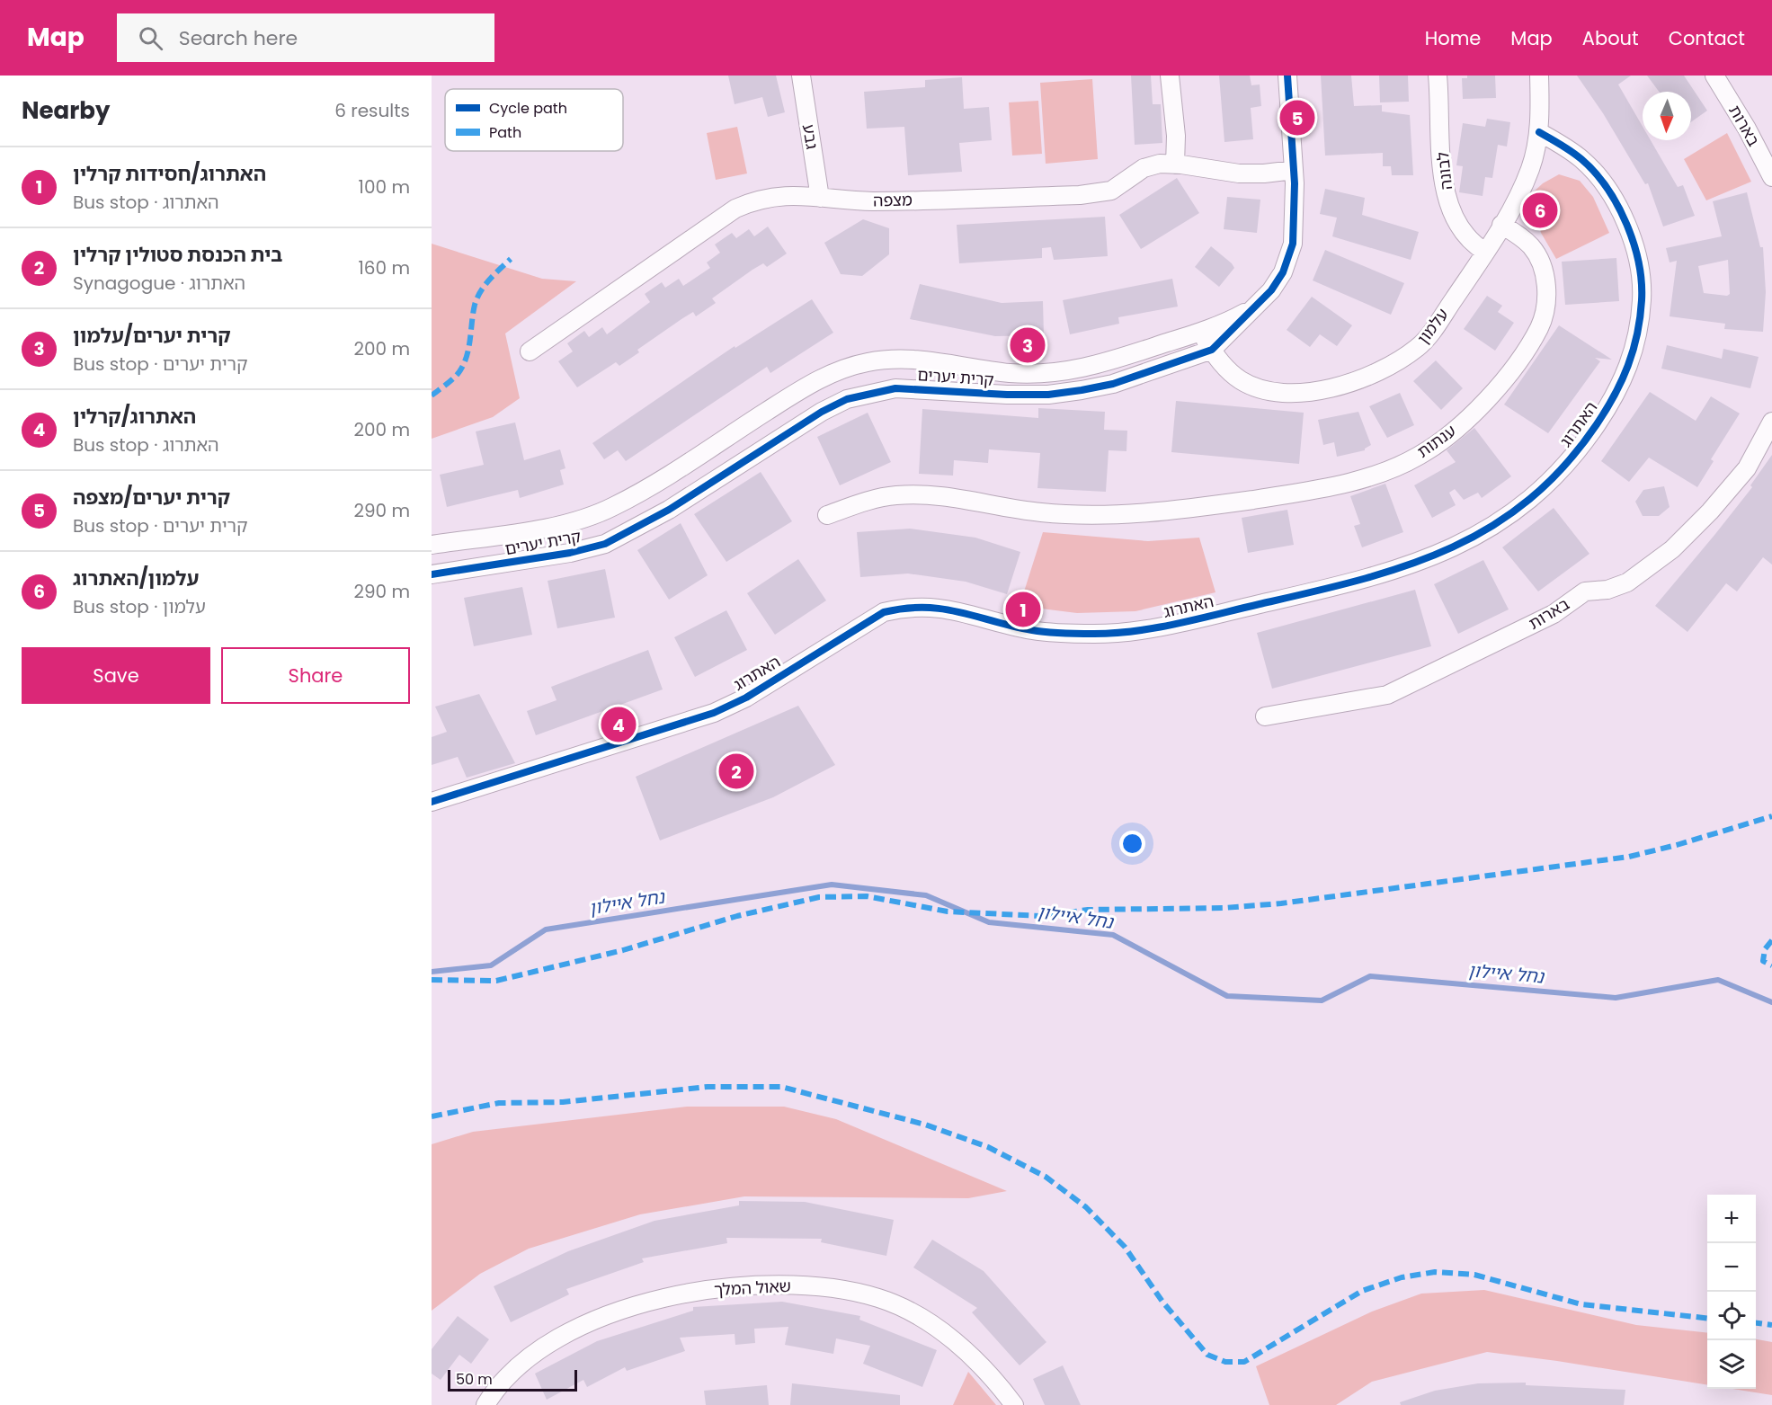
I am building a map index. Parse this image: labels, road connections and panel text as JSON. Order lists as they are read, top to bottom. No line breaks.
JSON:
{"streets":{"street":["בארות","גבע","לבונה","מצפה","עלמון","קרית יערים","האתרוג","ענתות","שאול המלך"]},"crossings":[["גבע","מצפה"],["לבונה","עלמון"],["מצפה","קרית יערים"],["עלמון","קרית יערים"],["עלמון","האתרוג"],["עלמון","ענתות"]],"water":["נחל איילון"],"legend":["Cycle path","Path"],"scale_bar":"50 m","north":"bottom","page":{"header":"Map","search":"Search here","nav":["Home","Map","About","Contact"],"heading":["Nearby","6 results"],"pins":["5","6","3","1","4","2"],"list":[{"mark":"1","name":"האתרוג/חסידות קרלין","note":"Bus stop · האתרוג","value":"100 m"},{"mark":"2","name":"בית הכנסת סטולין קרלין","note":"Synagogue · האתרוג","value":"160 m"},{"mark":"3","name":"קרית יערים/עלמון","note":"Bus stop · קרית יערים","value":"200 m"},{"mark":"4","name":"האתרוג/קרלין","note":"Bus stop · האתרוג","value":"200 m"},{"mark":"5","name":"קרית יערים/מצפה","note":"Bus stop · קרית יערים","value":"290 m"},{"mark":"6","name":"עלמון/האתרוג","note":"Bus stop · עלמון","value":"290 m"}],"buttons":["Save","Share"],"map_buttons":["+","−"],"scale":"50 m"}}
